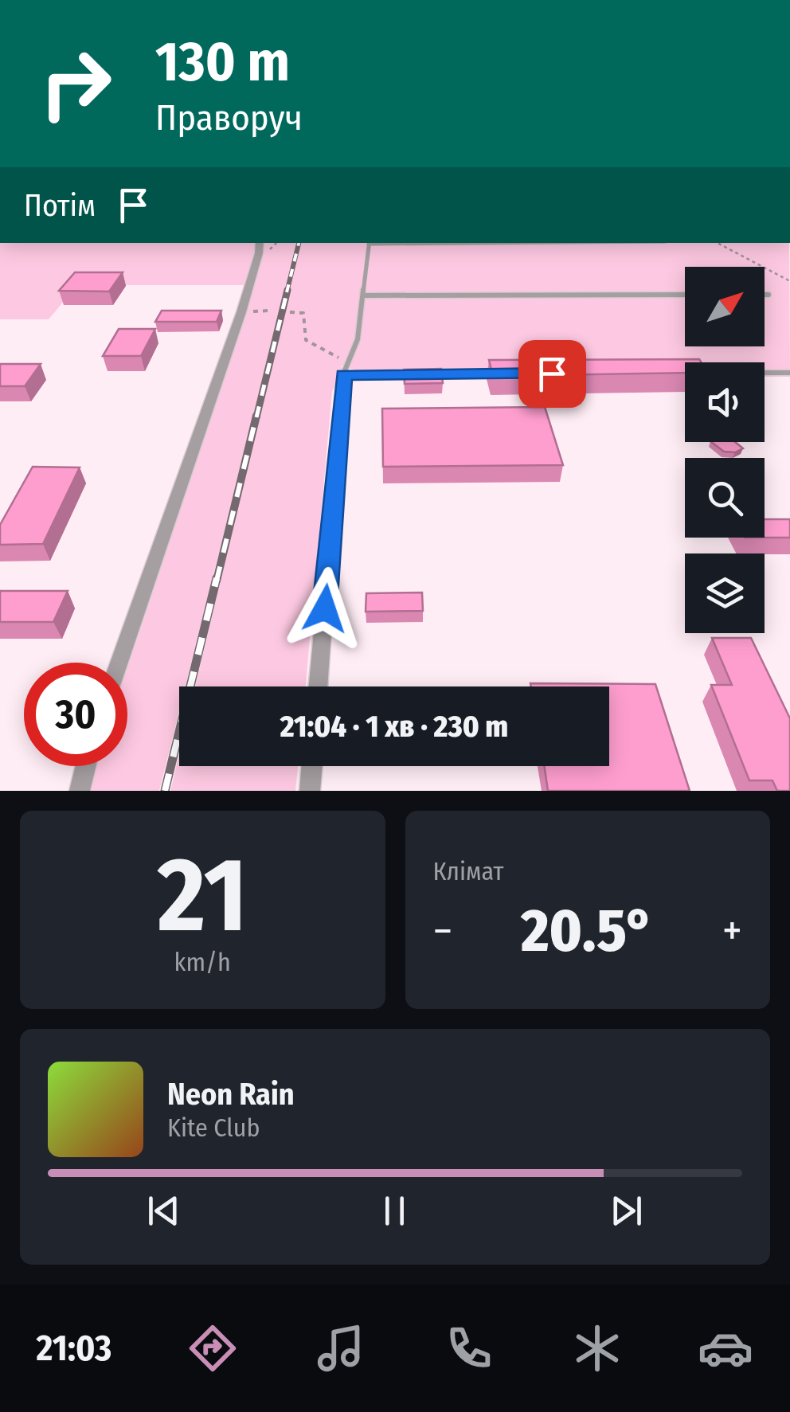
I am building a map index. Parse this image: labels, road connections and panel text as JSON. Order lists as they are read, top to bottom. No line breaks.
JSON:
{"north":"top right","page":{"turn":["130 m","Праворуч"],"then":"Потім","limit":"30","trip":"21:04 · 1 хв · 230 m","tile":[["21","km/h"],"Клімат"],"heat":["−","20.5°","+"],"song":["Neon Rain","Kite Club"],"tabs":"21:03"}}
